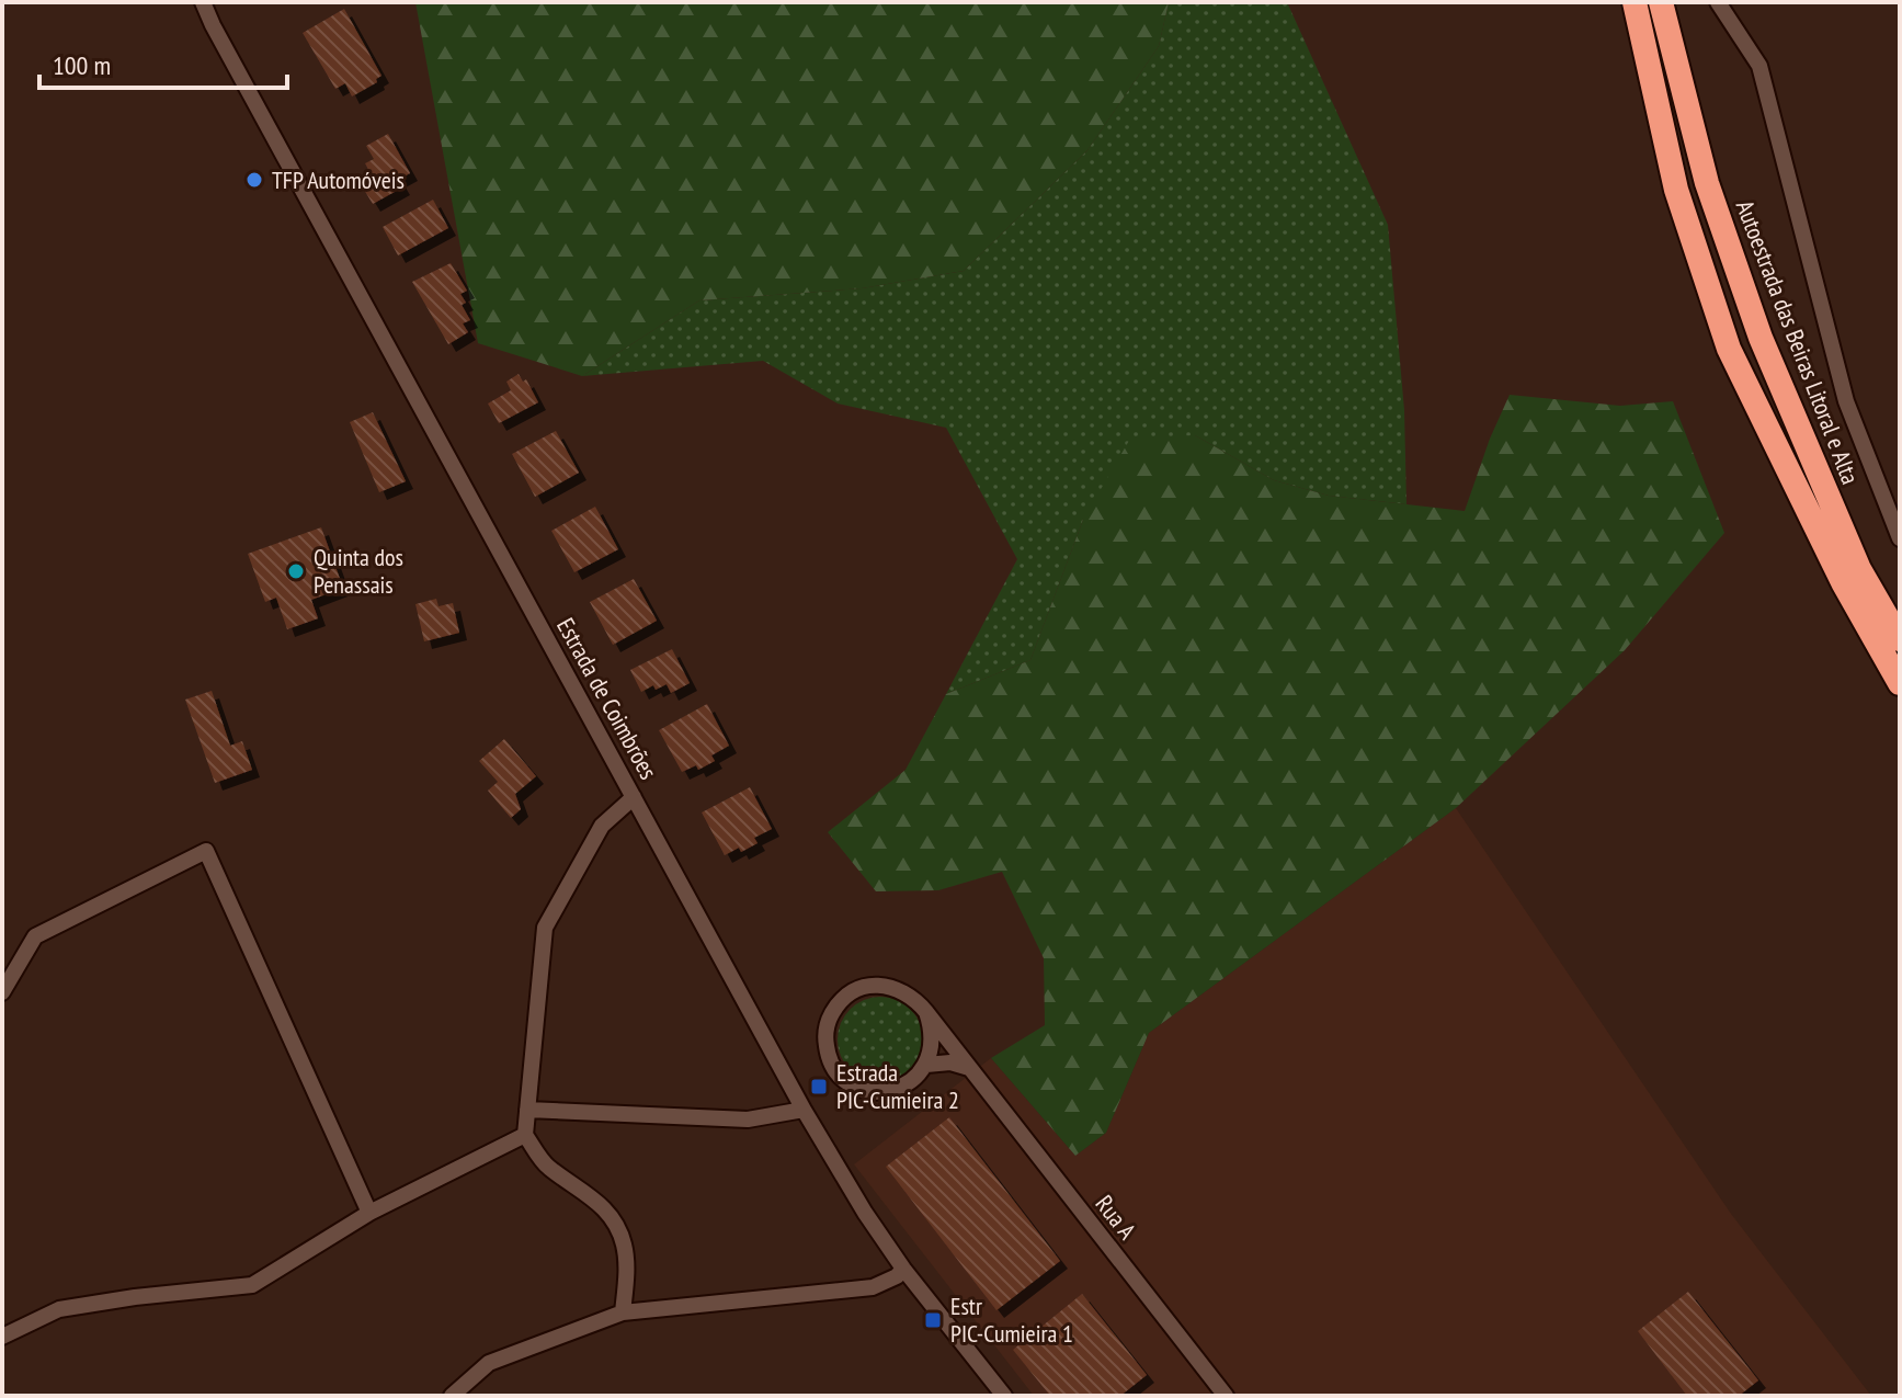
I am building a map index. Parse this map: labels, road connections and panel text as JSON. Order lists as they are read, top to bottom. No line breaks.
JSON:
{"streets":{"highway":["Autoestrada das Beiras Litoral e Alta"],"street":["Estrada de Coimbrões","Rua A"]},"places":{"other":["TFP Automóveis","Quinta dos Penassais"],"transit":["Estrada PIC-Cumieira 2","Estr PIC-Cumieira 1"]},"scale_bar":"100 m"}
